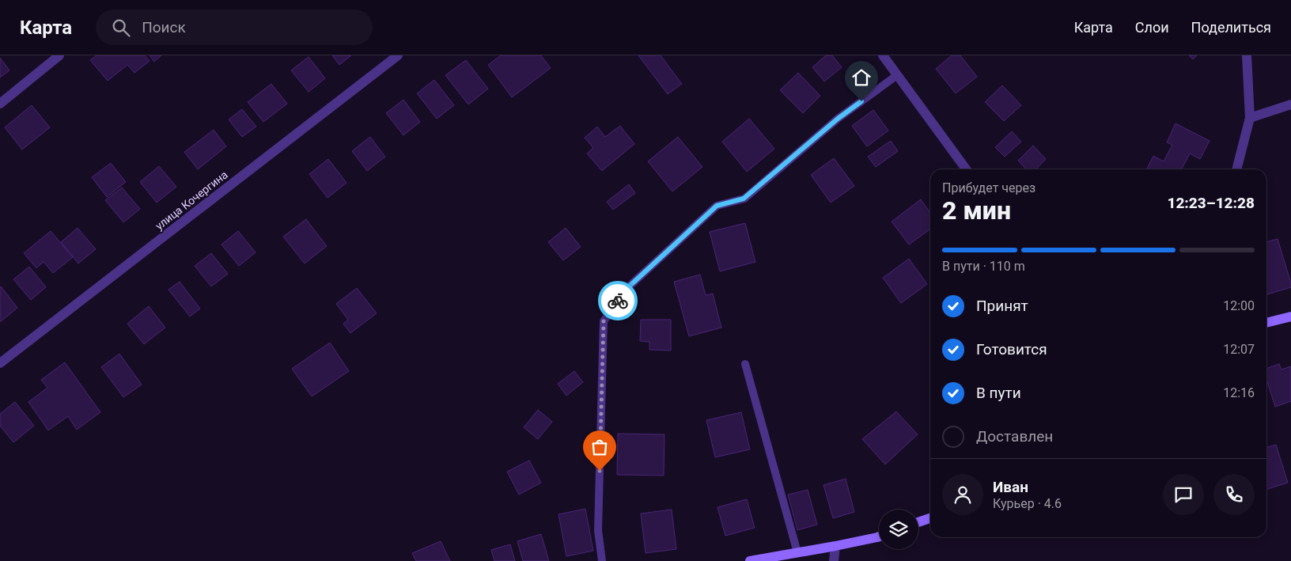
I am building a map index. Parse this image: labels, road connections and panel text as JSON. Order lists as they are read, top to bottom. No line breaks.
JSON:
{"streets":{"street":["улица Кочергина"]},"page":{"header":"Карта","search":"Поиск","nav":["Карта","Слои","Поделиться"],"heading":["2 мин","Прибудет через","12:23–12:28"],"panel":["Иван","Курьер · 4.6"],"bar":"В пути · 110 m","list":[["Принят","12:00"],["Готовится","12:07"],["В пути","12:16"],"Доставлен"]}}
